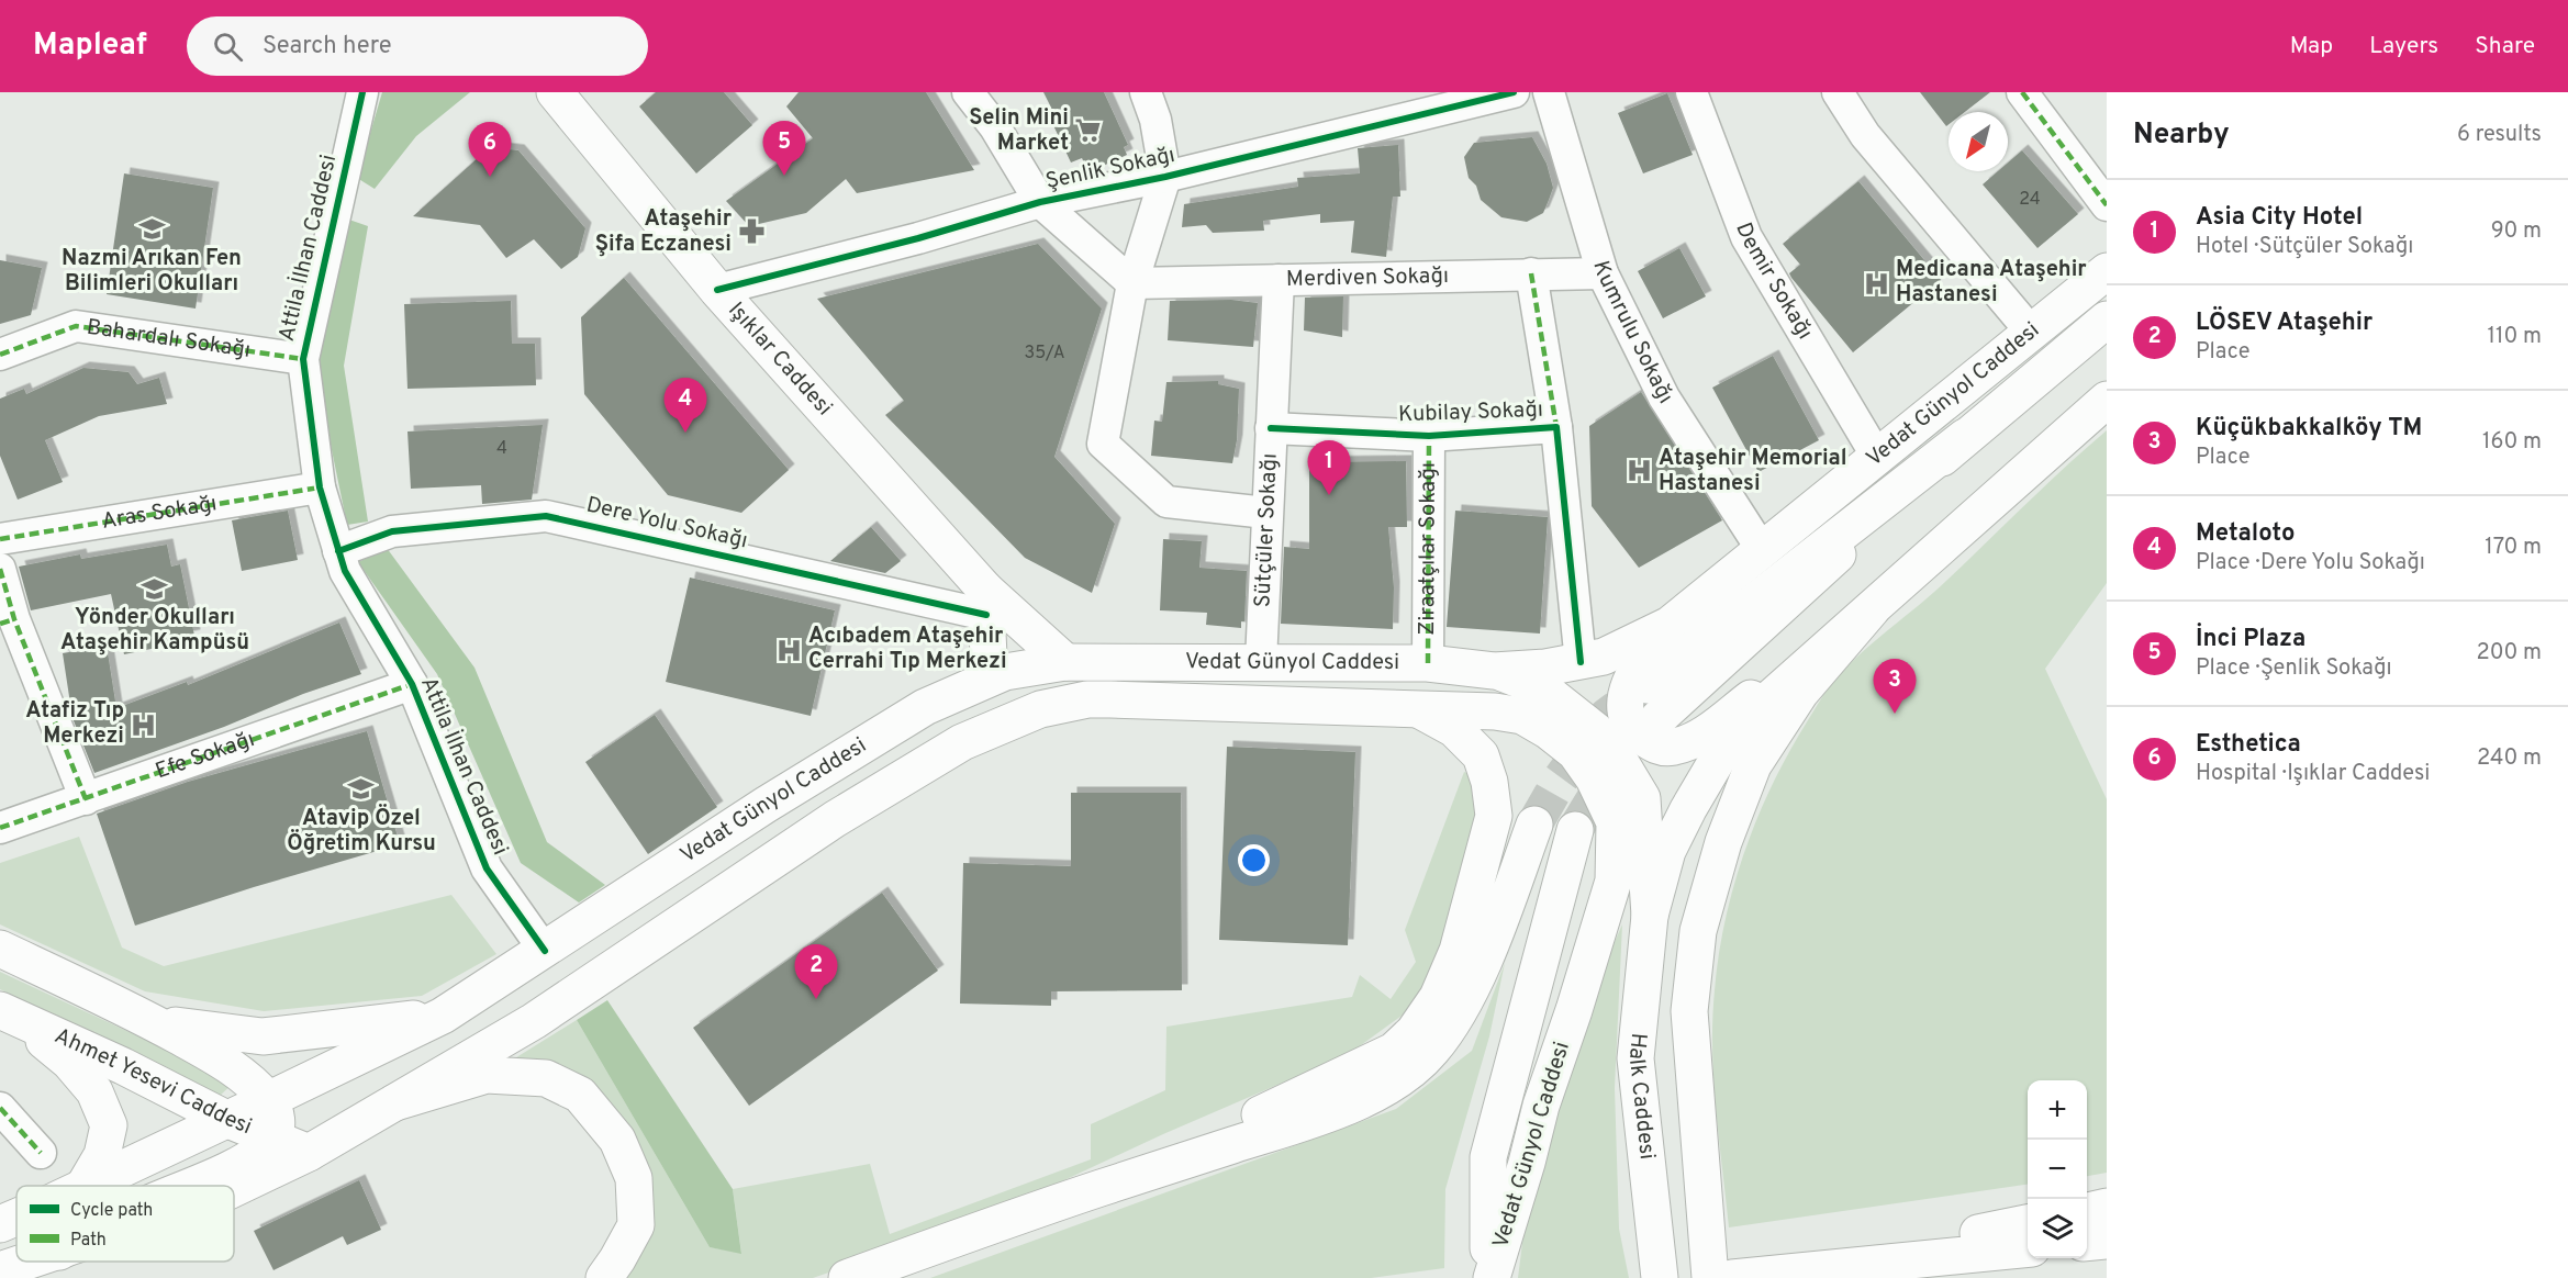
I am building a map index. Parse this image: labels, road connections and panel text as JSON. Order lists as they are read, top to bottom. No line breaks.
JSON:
{"streets":{"main road":["Işıklar Caddesi","Vedat Günyol Caddesi","Ahmet Yesevi Caddesi","Halk Caddesi"],"street":["Şenlik Sokağı","Attila İlhan Caddesi","Merdiven Sokağı","Demir Sokağı","Kumrulu Sokağı","Bahardalı Sokağı","Kubilay Sokağı","Aras Sokağı","Dere Yolu Sokağı","Sütçüler Sokağı","Ziraatçılar Sokağı","Efe Sokağı"]},"crossings":[["Şenlik Sokağı","Işıklar Caddesi"],["Attila İlhan Caddesi","Bahardalı Sokağı"],["Attila İlhan Caddesi","Vedat Günyol Caddesi"],["Attila İlhan Caddesi","Aras Sokağı"],["Attila İlhan Caddesi","Dere Yolu Sokağı"],["Attila İlhan Caddesi","Efe Sokağı"],["Merdiven Sokağı","Kumrulu Sokağı"],["Merdiven Sokağı","Sütçüler Sokağı"],["Demir Sokağı","Vedat Günyol Caddesi"],["Kumrulu Sokağı","Vedat Günyol Caddesi"],["Işıklar Caddesi","Vedat Günyol Caddesi"],["Işıklar Caddesi","Dere Yolu Sokağı"],["Vedat Günyol Caddesi","Kubilay Sokağı"],["Vedat Günyol Caddesi","Sütçüler Sokağı"],["Vedat Günyol Caddesi","Ziraatçılar Sokağı"],["Vedat Günyol Caddesi","Ahmet Yesevi Caddesi"],["Kubilay Sokağı","Sütçüler Sokağı"],["Kubilay Sokağı","Ziraatçılar Sokağı"]],"places":{"supermarket":["Selin Mini Market"],"school or university":["Nazmi Arıkan Fen Bilimleri Okulları","Yönder Okulları Ataşehir Kampüsü","Atavip Özel Öğretim Kursu"],"pharmacy":["Ataşehir Şifa Eczanesi"],"hospital":["Medicana Ataşehir Hastanesi","Ataşehir Memorial Hastanesi","Acıbadem Ataşehir Cerrahi Tıp Merkezi","Atafiz Tıp Merkezi"]},"house_numbers":["24","35/A","4"],"legend":["Cycle path","Path"],"north":"bottom left","page":{"header":"Mapleaf","search":"Search here","nav":["Map","Layers","Share"],"heading":["Nearby","6 results"],"pins":["5","6","4","1","3","2"],"list":[{"mark":"1","name":"Asia City Hotel","note":"Hotel · Sütçüler Sokağı","value":"90 m"},{"mark":"2","name":"LÖSEV Ataşehir","note":"Place","value":"110 m"},{"mark":"3","name":"Küçükbakkalköy TM","note":"Place","value":"160 m"},{"mark":"4","name":"Metaloto","note":"Place · Dere Yolu Sokağı","value":"170 m"},{"mark":"5","name":"İnci Plaza","note":"Place · Şenlik Sokağı","value":"200 m"},{"mark":"6","name":"Esthetica","note":"Hospital · Işıklar Caddesi","value":"240 m"}],"map_buttons":["+","−"]}}
